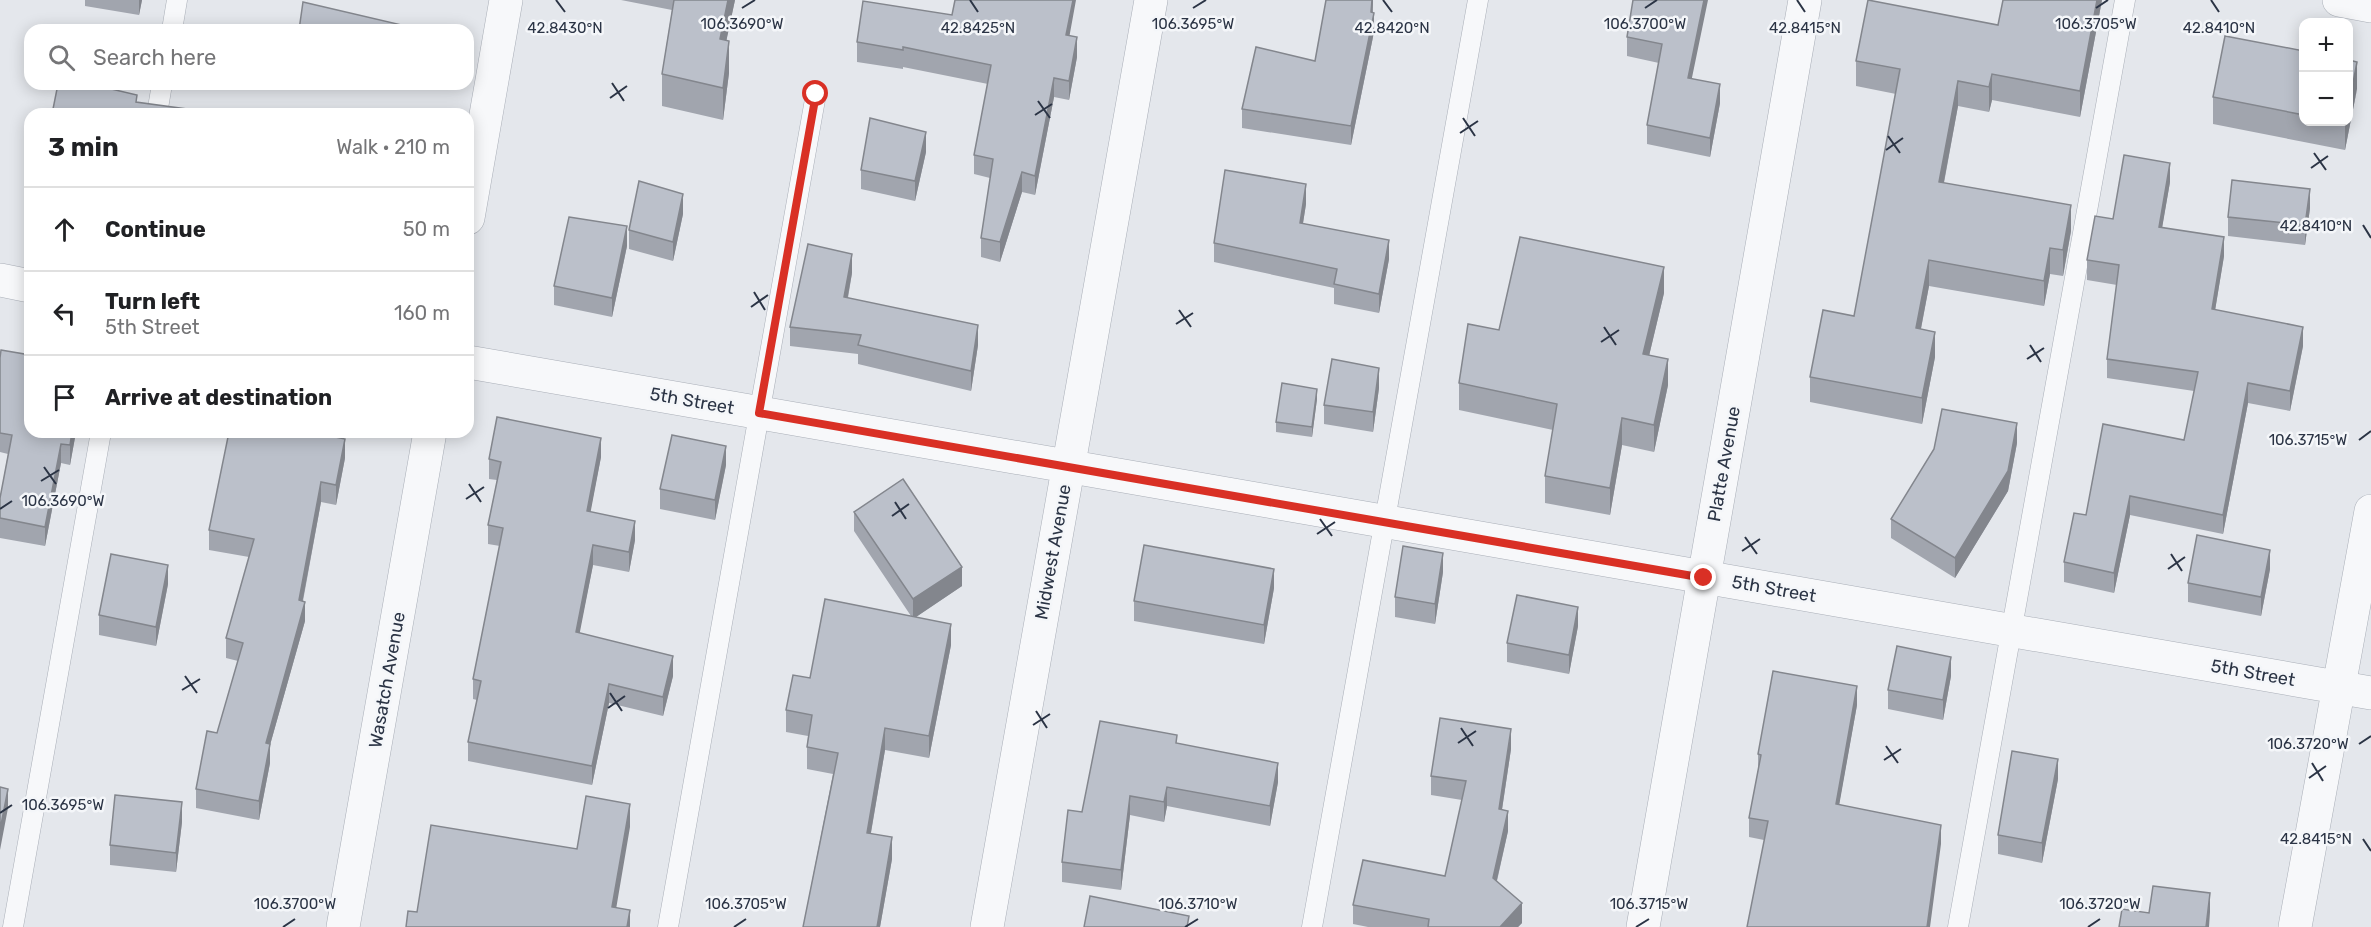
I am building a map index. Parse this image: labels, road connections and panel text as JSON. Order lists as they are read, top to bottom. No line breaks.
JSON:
{"streets":{"street":["5th Street","Platte Avenue","Midwest Avenue","Wasatch Avenue"]},"crossings":[["5th Street","Platte Avenue"],["5th Street","Midwest Avenue"]],"page":{"map_buttons":["+","−"],"search":"Search here","heading":["3 min","Walk · 210 m"],"list":[["Continue","50 m"],["Turn left","5th Street","160 m"],"Arrive at destination"]},"coordinates":["106.3690°W","106.3695°W","106.3700°W","106.3705°W","42.8430°N","42.8425°N","42.8420°N","42.8415°N","42.8410°N","106.3715°W","106.3720°W","106.3710°W"]}
